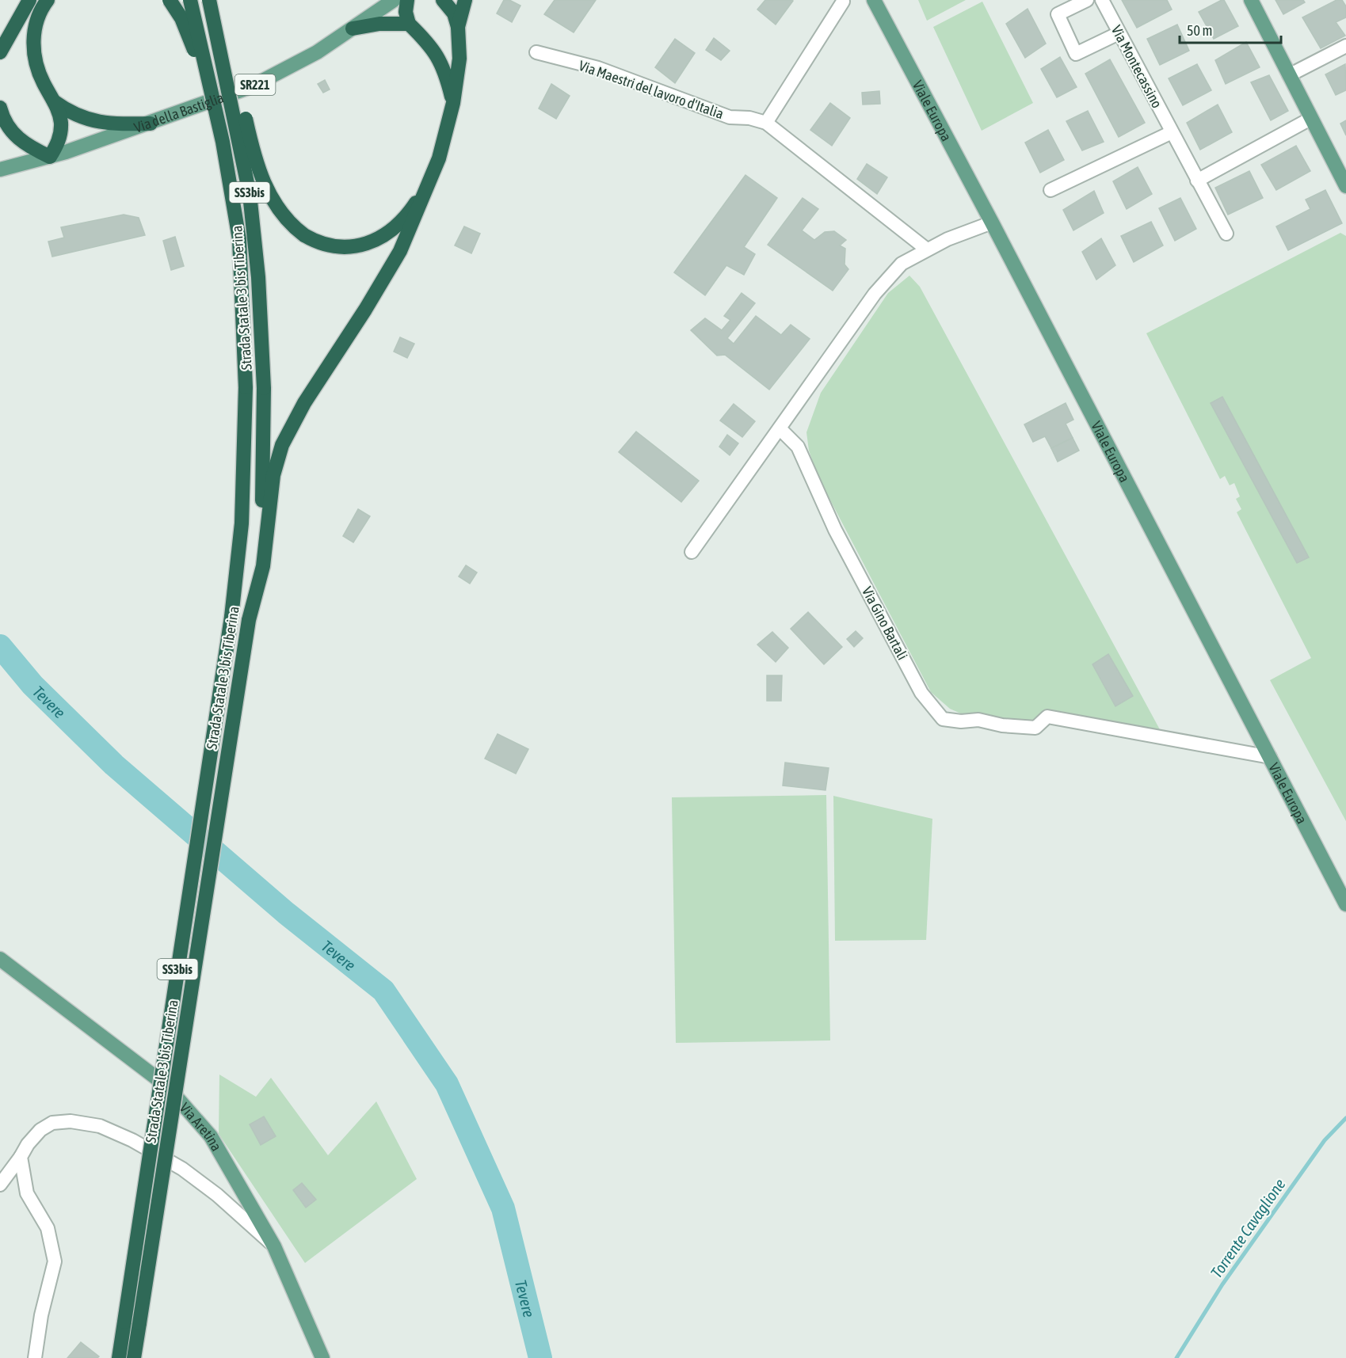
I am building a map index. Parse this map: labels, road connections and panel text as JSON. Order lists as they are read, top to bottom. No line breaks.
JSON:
{"streets":{"highway":["SS3bis","Strada Statale 3 bis Tiberina"],"main road":["SR221","Viale Europa","Via della Bastiglia","Via Aretina"],"street":["Via Montecassino","Via Maestri del lavoro d'Italia","Via Gino Bartali"]},"crossings":[["Viale Europa","Via Gino Bartali"]],"water":["Tevere","Torrente Cavaglione"],"scale_bar":"50 m"}
